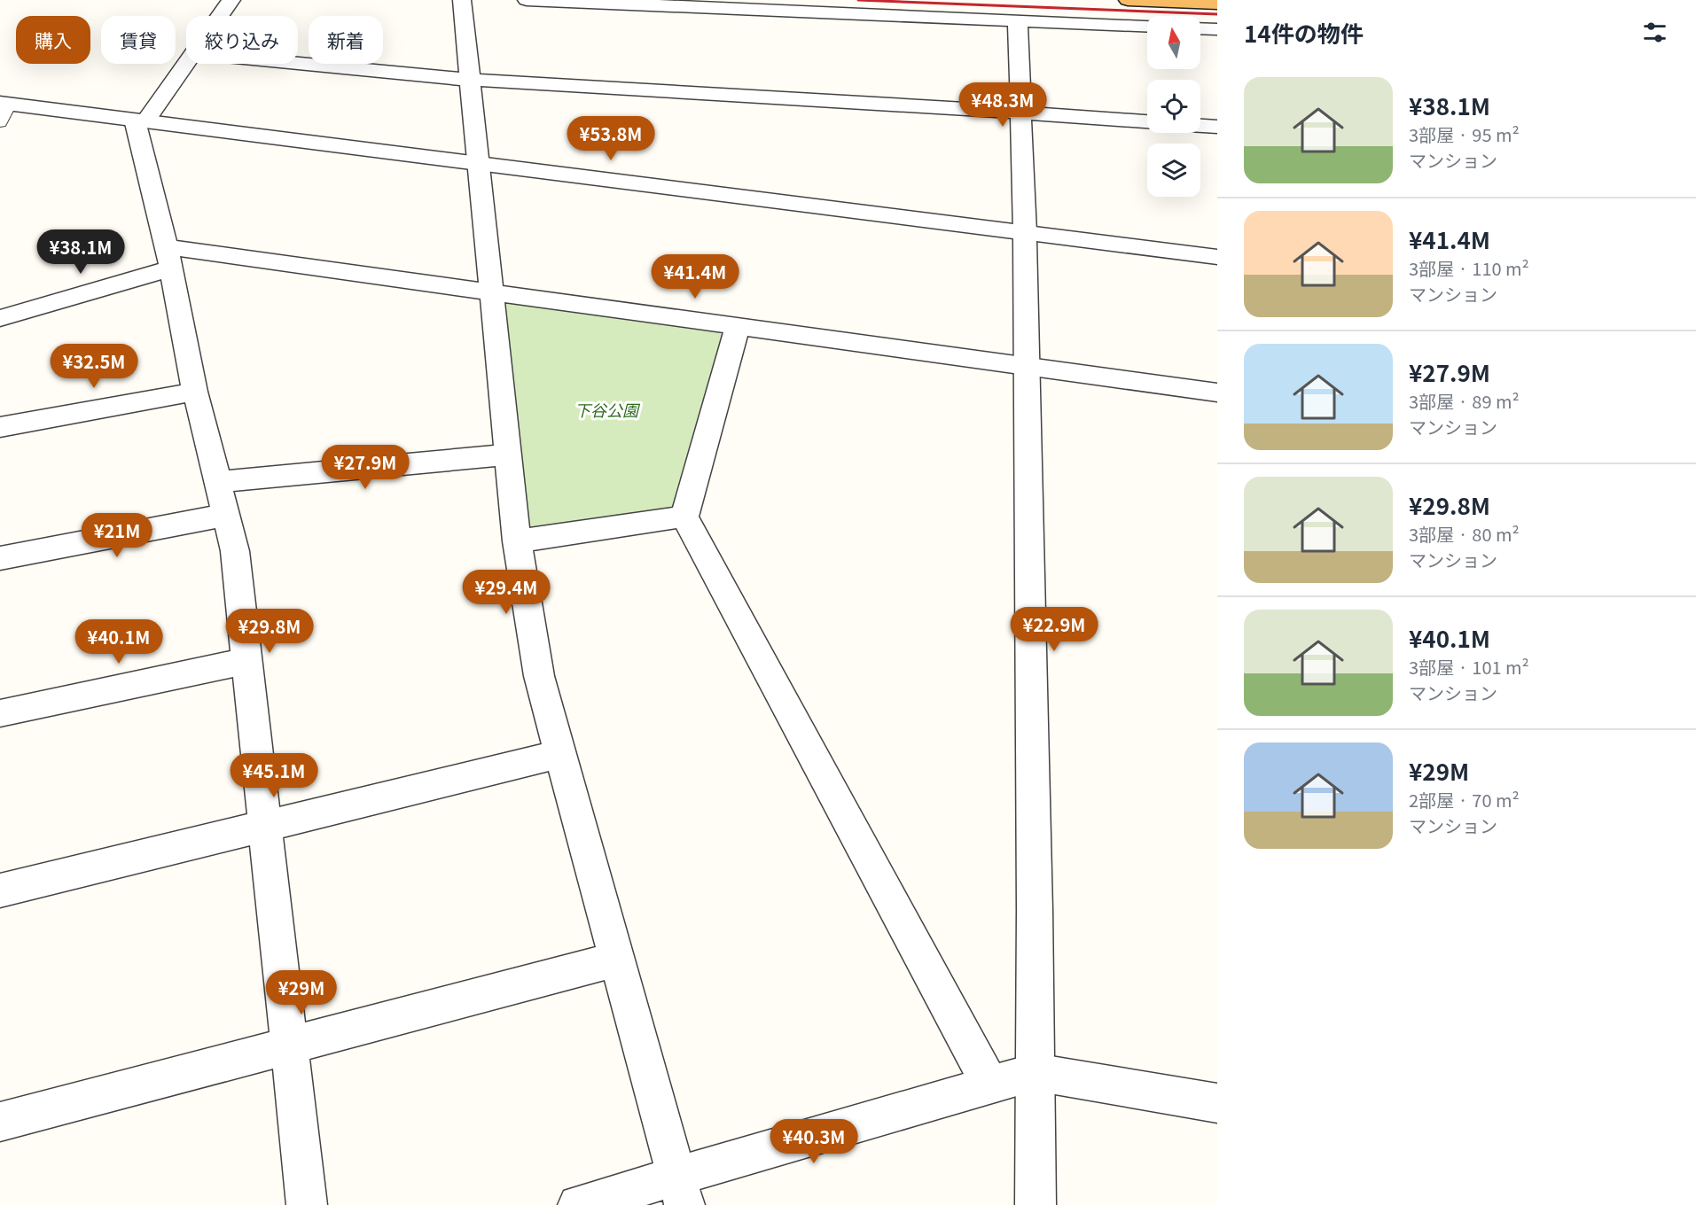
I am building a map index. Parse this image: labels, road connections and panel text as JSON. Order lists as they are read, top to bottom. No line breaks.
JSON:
{"parks":["下谷公園"],"north":"top","page":{"heading":"14件の物件","chip":["購入","賃貸","絞り込み","新着"],"list":[{"name":"¥38.1M","note":"3部屋 · 95 m² · マンション"},{"name":"¥41.4M","note":"3部屋 · 110 m² · マンション"},{"name":"¥27.9M","note":"3部屋 · 89 m² · マンション"},{"name":"¥29.8M","note":"3部屋 · 80 m² · マンション"},{"name":"¥40.1M","note":"3部屋 · 101 m² · マンション"},{"name":"¥29M","note":"2部屋 · 70 m² · マンション"}],"price":["¥48.3M","¥53.8M","¥38.1M","¥41.4M","¥32.5M","¥27.9M","¥21M","¥29.4M","¥22.9M","¥29.8M","¥40.1M","¥45.1M","¥29M","¥40.3M"]}}
